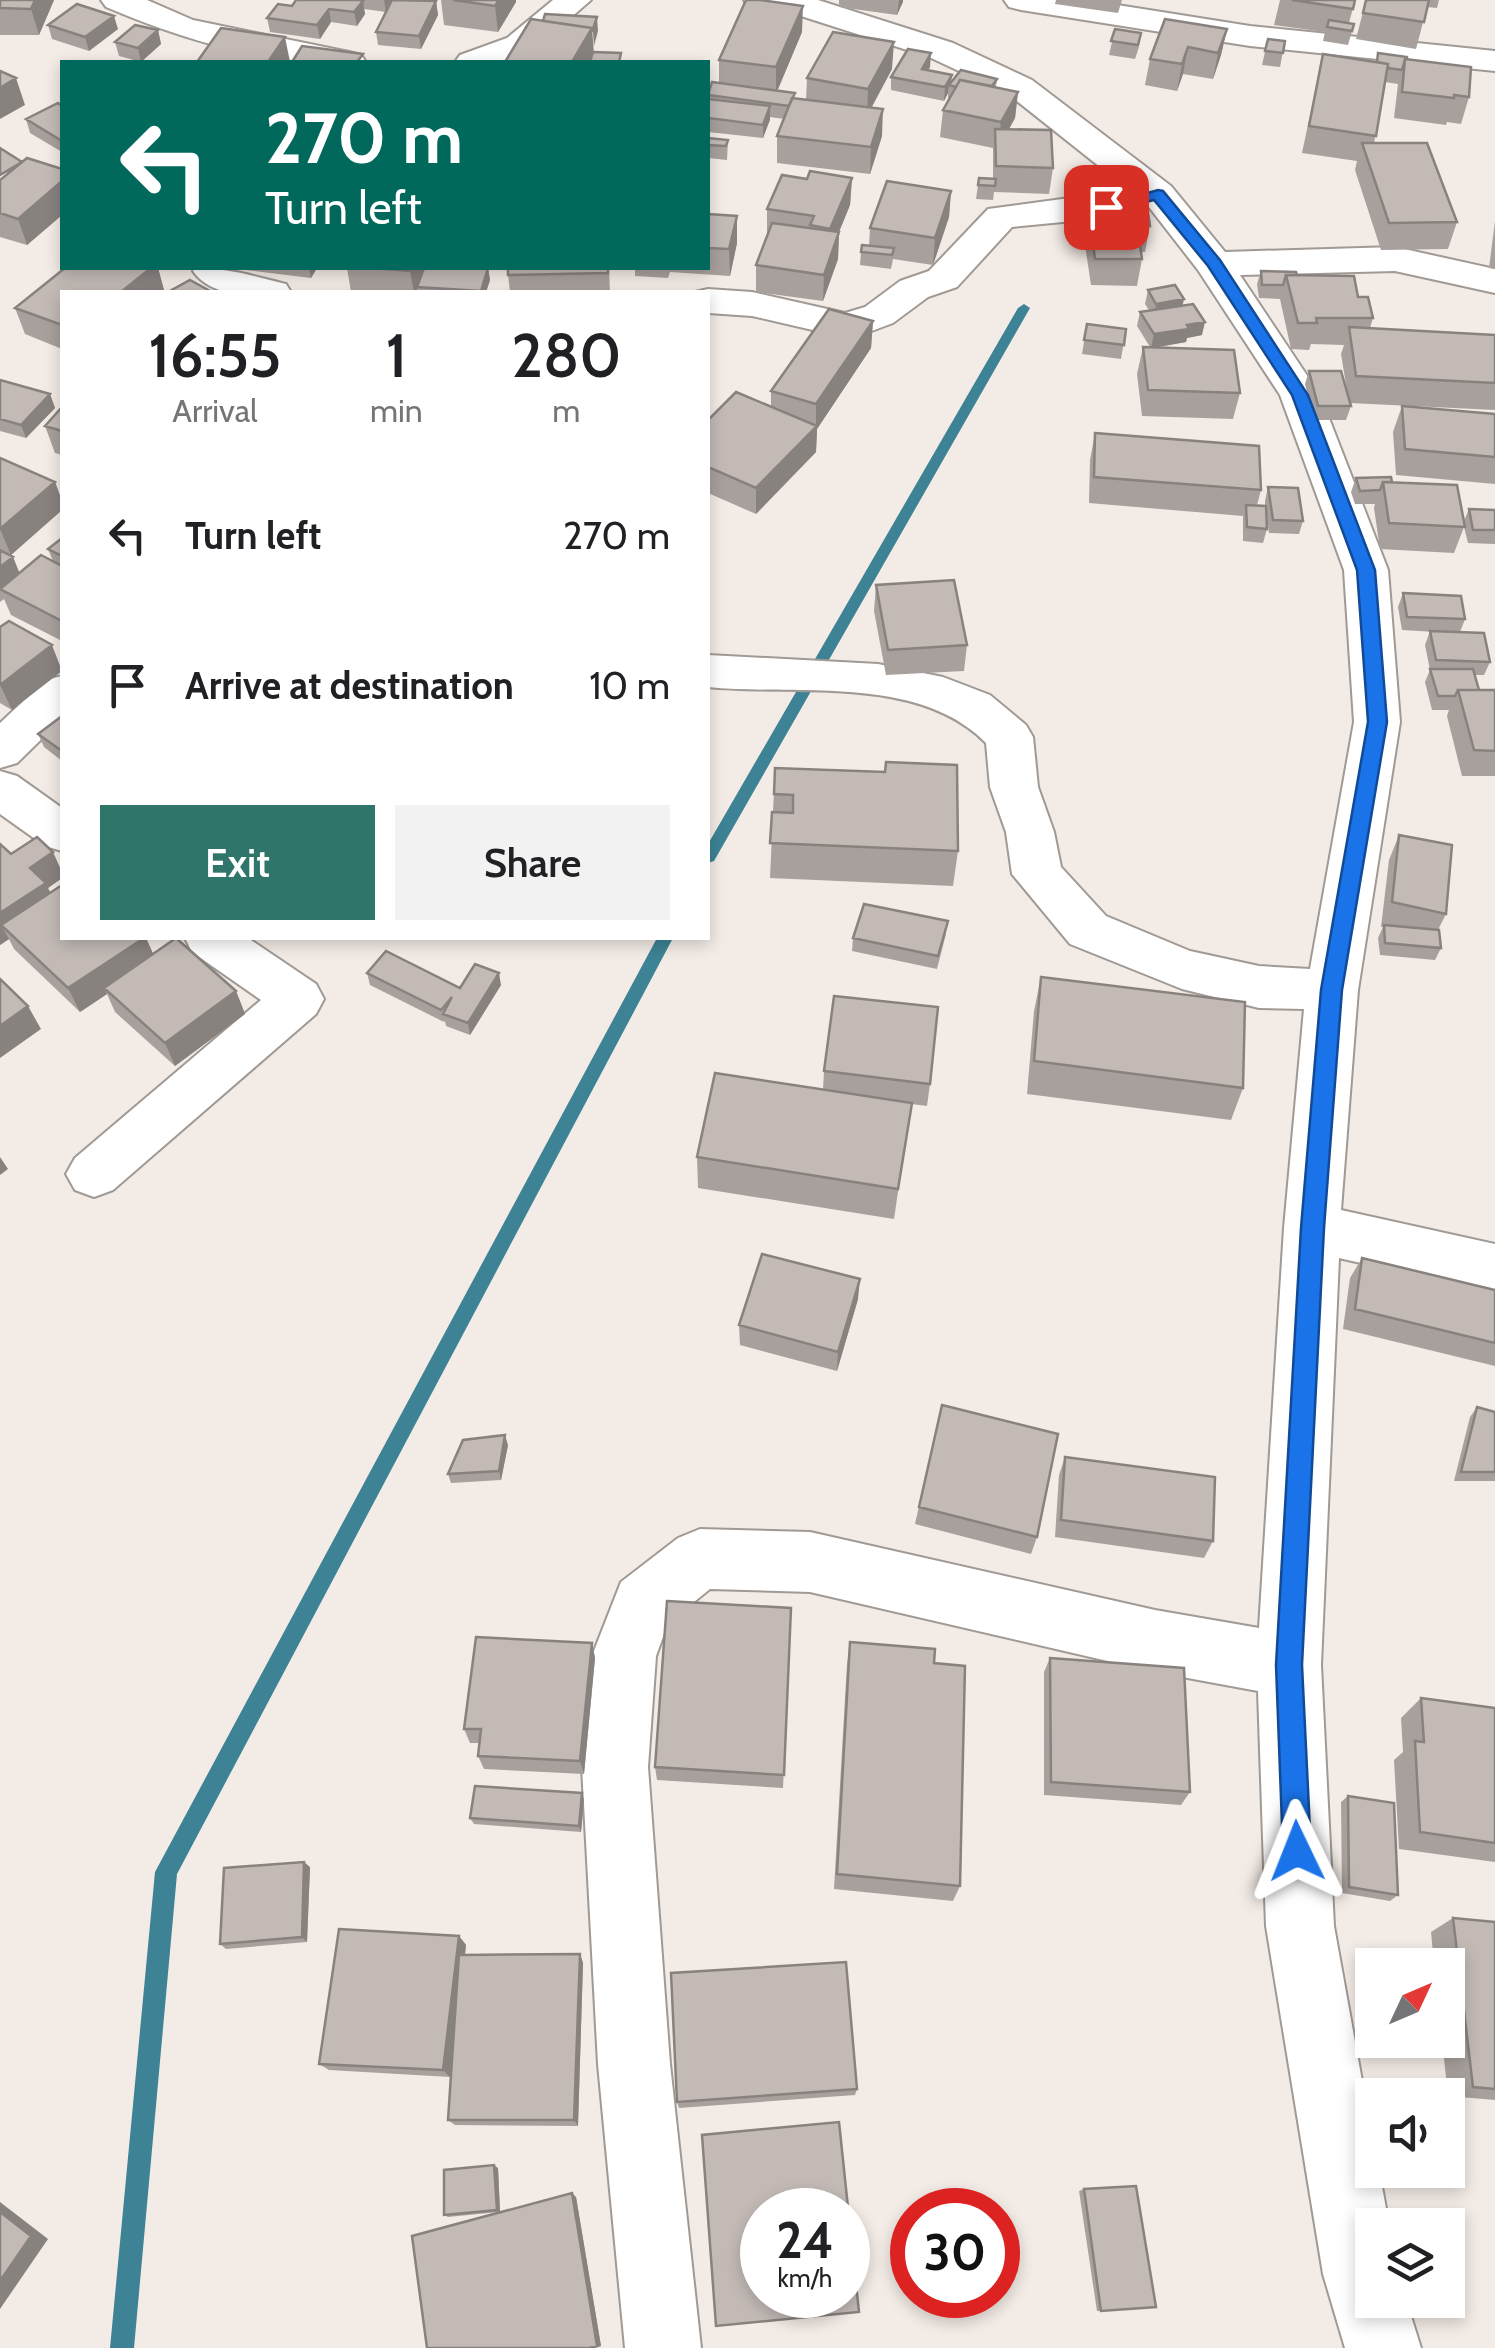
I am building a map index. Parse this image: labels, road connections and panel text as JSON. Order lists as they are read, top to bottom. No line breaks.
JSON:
{"north":"top right","page":{"turn":["270 m","Turn left"],"eta":["16:55","Arrival","1","min","280","m"],"list":[{"name":"Turn left","value":"270 m"},{"name":"Arrive at destination","value":"10 m"}],"buttons":["Exit","Share"],"speed":"24 km/h","limit":"30"}}
